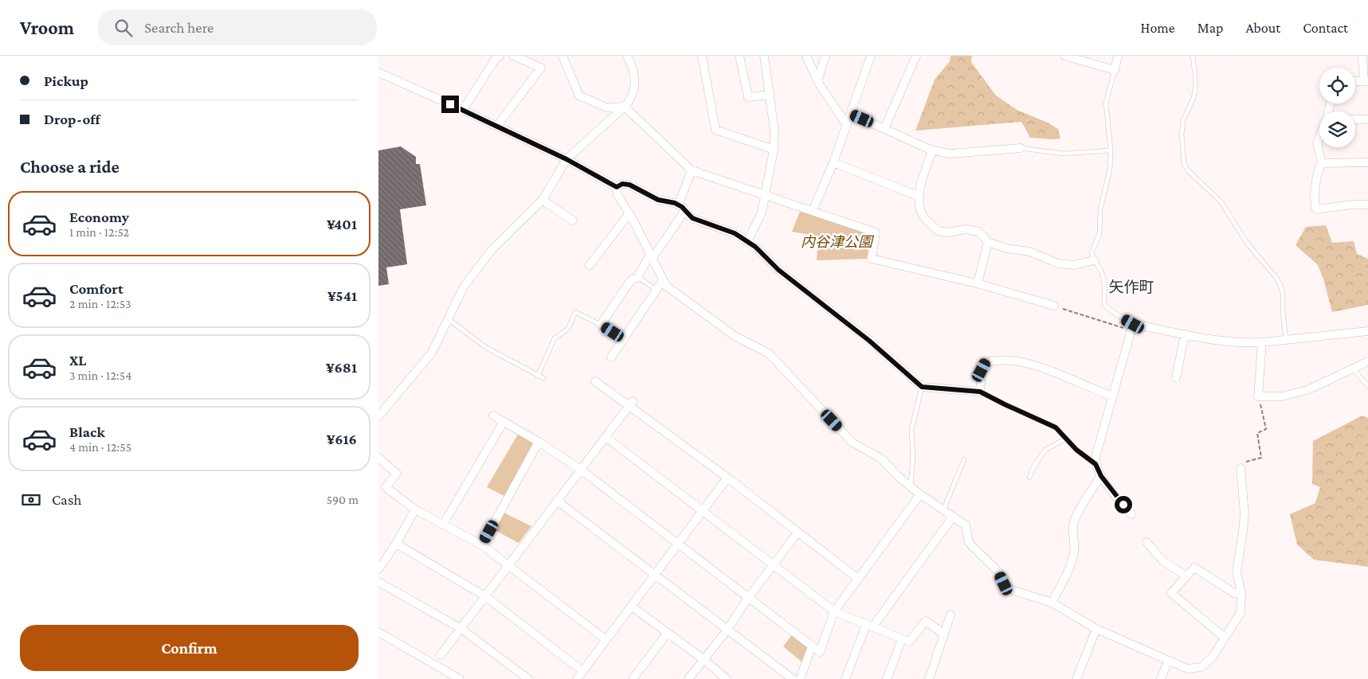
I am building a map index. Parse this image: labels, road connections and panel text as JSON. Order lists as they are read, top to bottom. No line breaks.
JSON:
{"districts":["矢作町"],"parks":["内谷津公園"],"page":{"header":"Vroom","search":"Search here","nav":["Home","Map","About","Contact"],"banner":["Pickup","Drop-off"],"heading":"Choose a ride","list":[{"name":"Economy","note":"1 min · 12:52","value":"¥401"},{"name":"Comfort","note":"2 min · 12:53","value":"¥541"},{"name":"XL","note":"3 min · 12:54","value":"¥681"},{"name":"Black","note":"4 min · 12:55","value":"¥616"}],"pay":["Cash","590 m"],"buttons":"Confirm"}}
